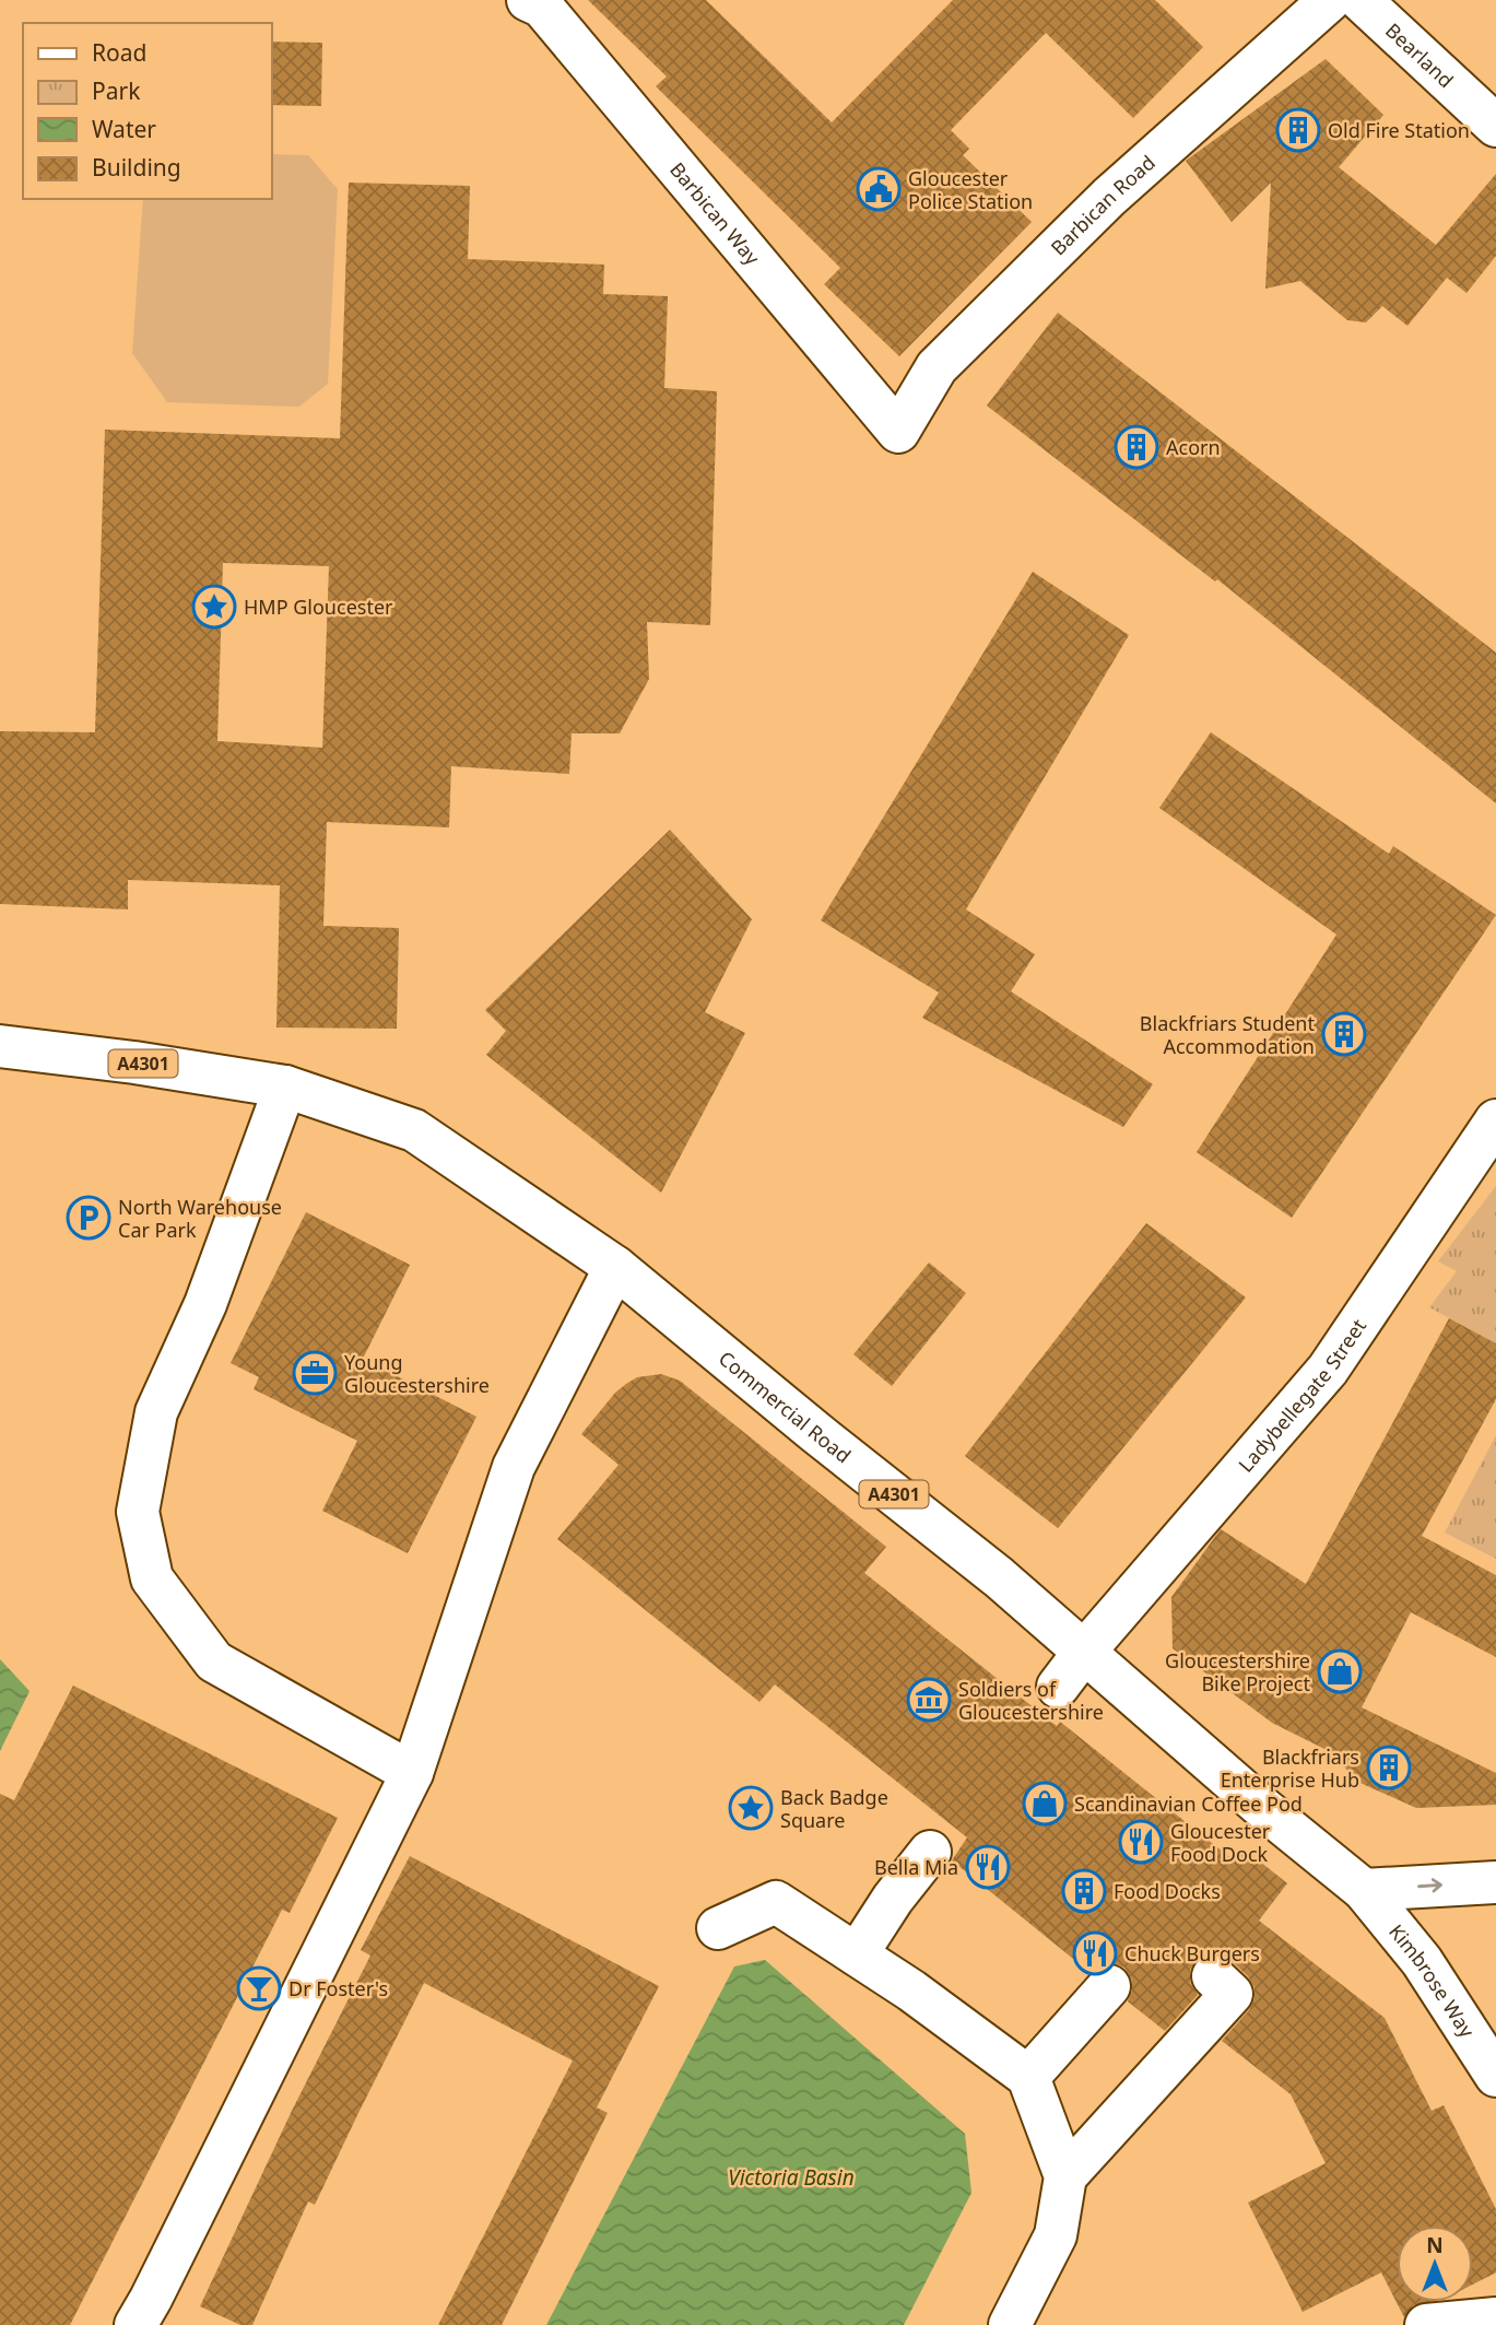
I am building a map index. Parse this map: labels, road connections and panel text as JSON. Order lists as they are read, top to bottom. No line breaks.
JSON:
{"streets":{"street":["Bearland","Barbican Road","Barbican Way","A4301","Ladybellegate Street","Commercial Road","Kimbrose Way"]},"crossings":[["Barbican Road","Barbican Way"],["Ladybellegate Street","Commercial Road"],["Commercial Road","Kimbrose Way"]],"water":["Victoria Basin"],"places":{"building":["Old Fire Station","Acorn","Blackfriars Student Accommodation","Blackfriars Enterprise Hub","Food Docks"],"public building":["Gloucester Police Station"],"place":["HMP Gloucester","Back Badge Square"],"parking":["North Warehouse Car Park"],"office":["Young Gloucestershire"],"shop":["Gloucestershire Bike Project","Scandinavian Coffee Pod"],"museum":["Soldiers of Gloucestershire"],"restaurant":["Gloucester Food Dock","Bella Mia","Chuck Burgers"],"bar":["Dr Foster's"]},"legend":["Road","Park","Water","Building"],"north":"top"}
